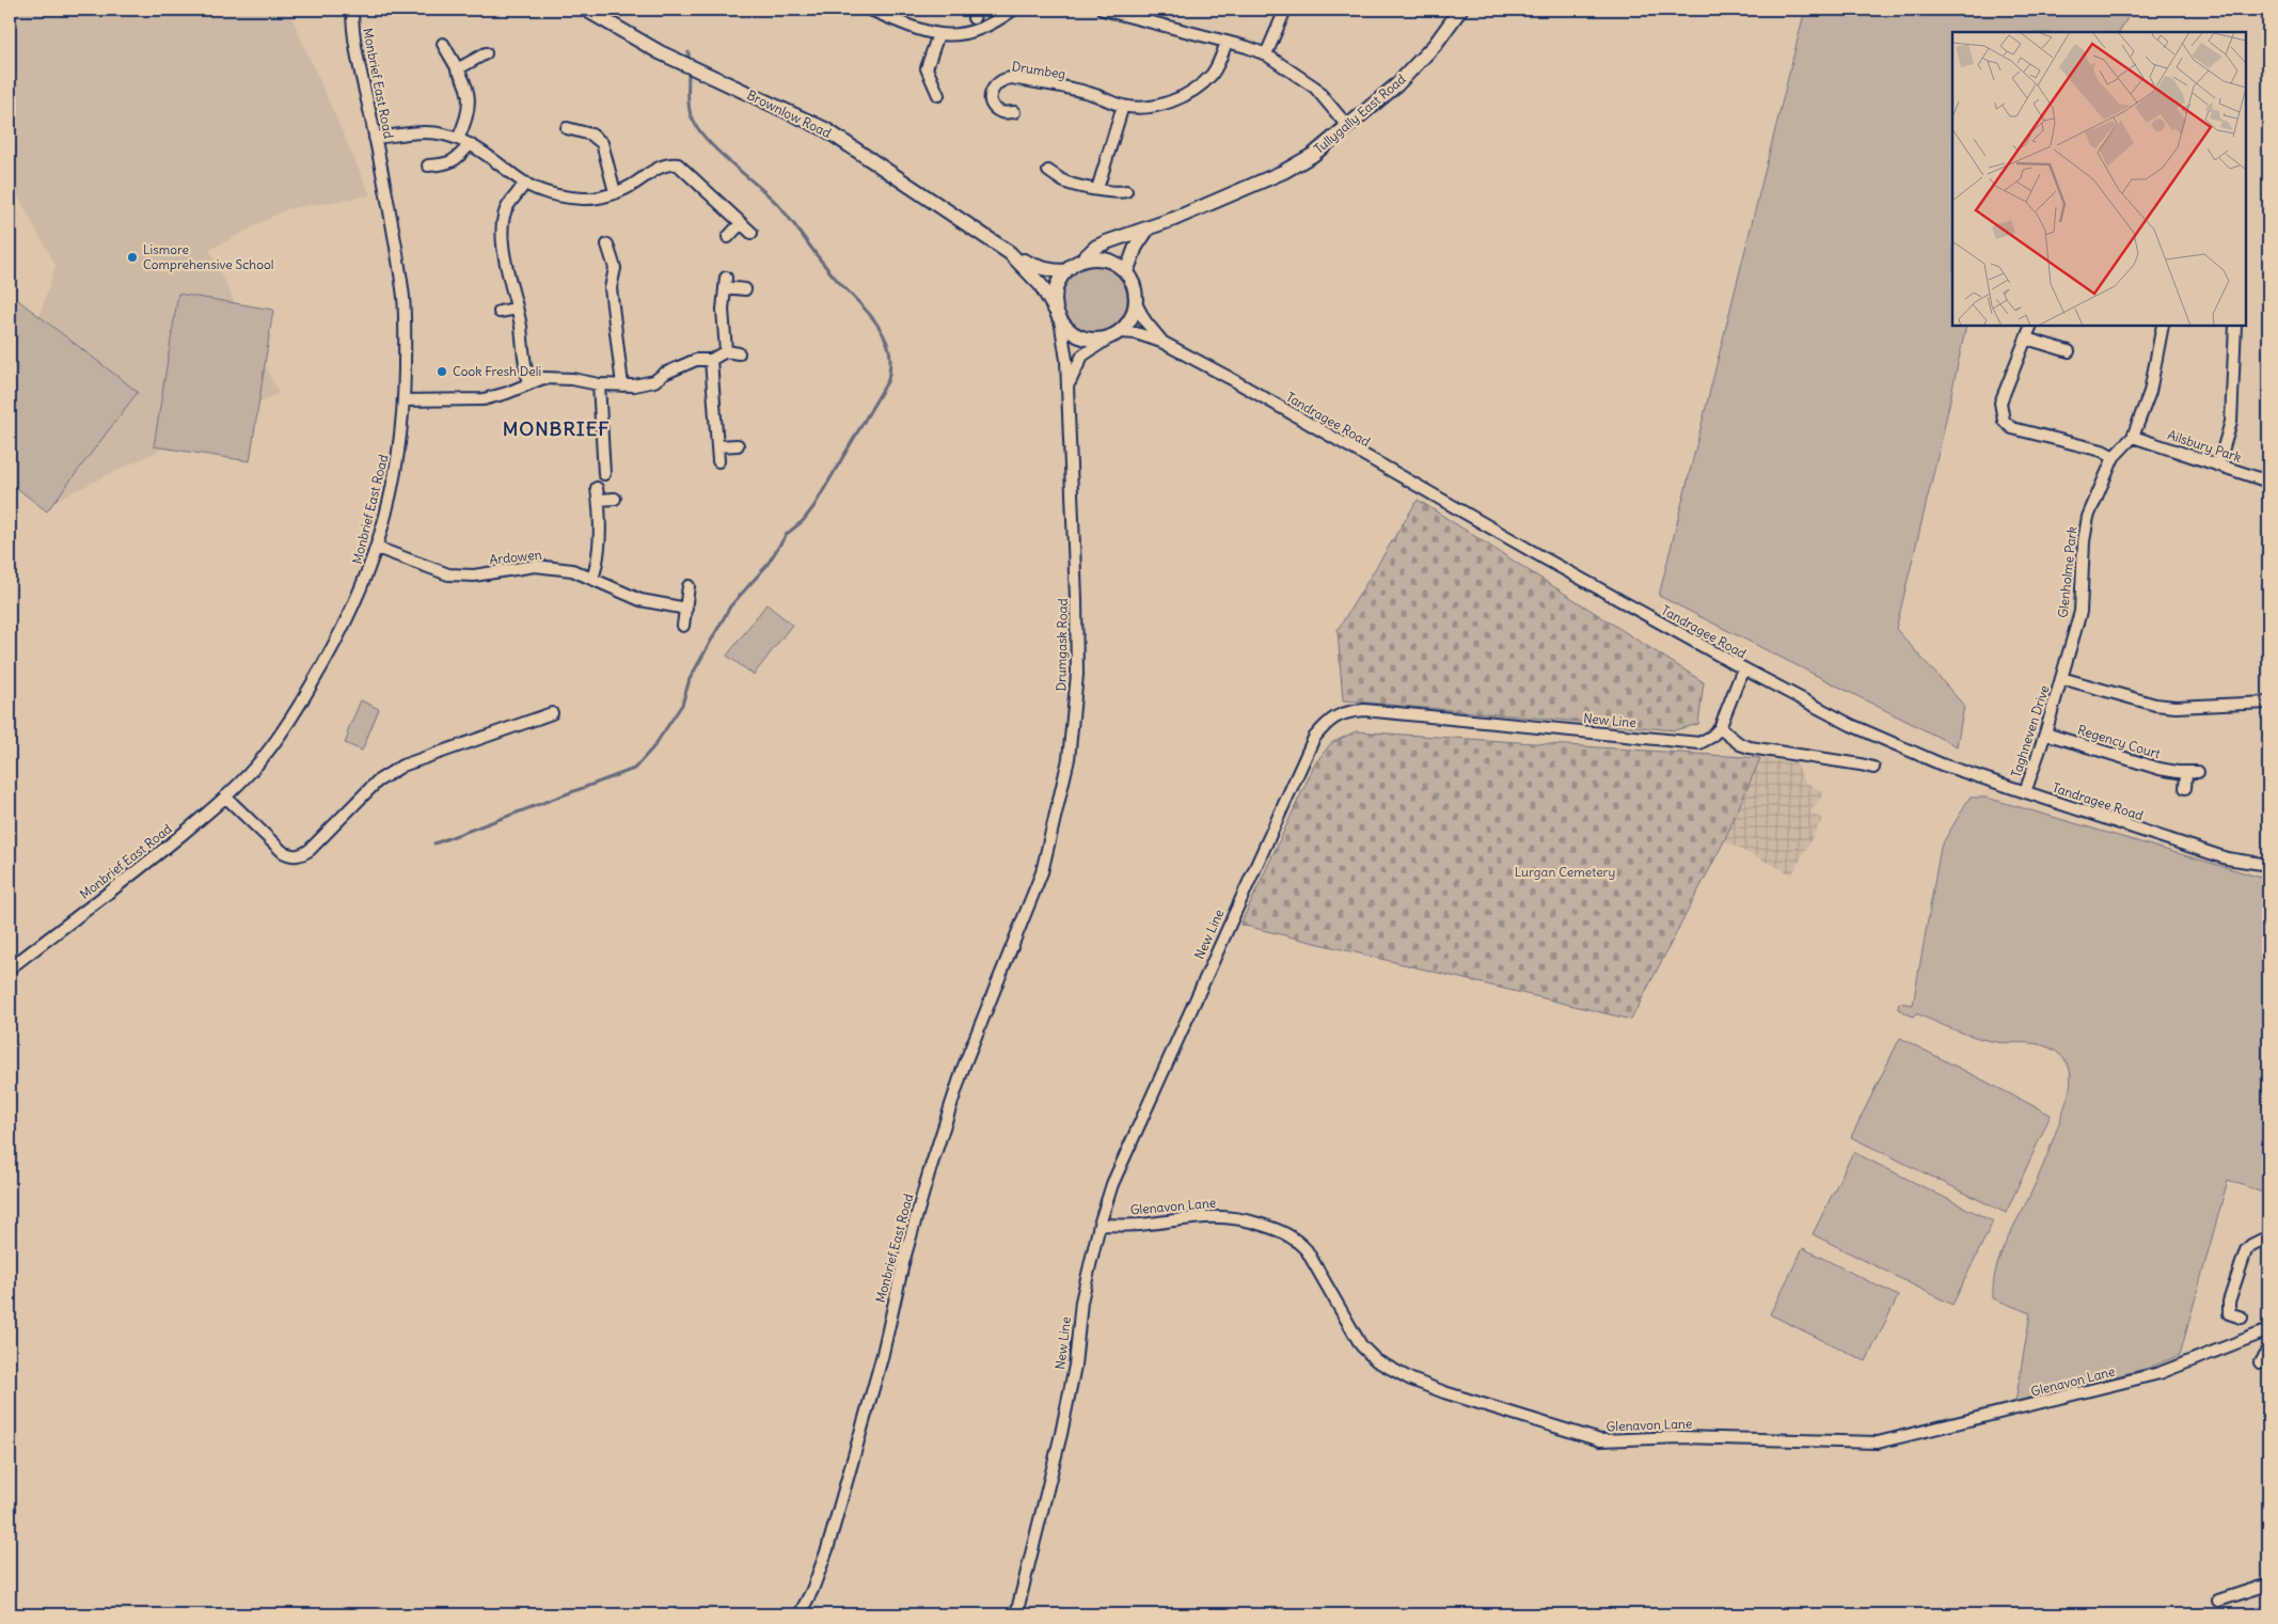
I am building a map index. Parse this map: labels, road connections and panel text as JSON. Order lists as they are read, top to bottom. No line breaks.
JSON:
{"streets":{"main road":["Brownlow Road","Tullygally East Road"],"street":["Drumbeg","Monbrief East Road","Tandragee Road","Ailsbury Park","Ardowen","Glenholme Park","Drumgask Road","New Line","Taghneven Drive","Regency Court","Glenavon Lane"]},"crossings":[["Monbrief East Road","Ardowen"],["Monbrief East Road","Drumgask Road"],["Brownlow Road","Tullygally East Road"],["Brownlow Road","Tandragee Road"],["Brownlow Road","Drumgask Road"],["Tullygally East Road","Tandragee Road"],["Tullygally East Road","Drumgask Road"],["Tandragee Road","Drumgask Road"],["Tandragee Road","Taghneven Drive"],["Ailsbury Park","Glenholme Park"],["Glenholme Park","Taghneven Drive"],["New Line","Glenavon Lane"],["Taghneven Drive","Regency Court"]],"districts":["MONBRIEF"],"parks":["Lurgan Cemetery"],"places":["Lismore Comprehensive School","Cook Fresh Deli"]}
